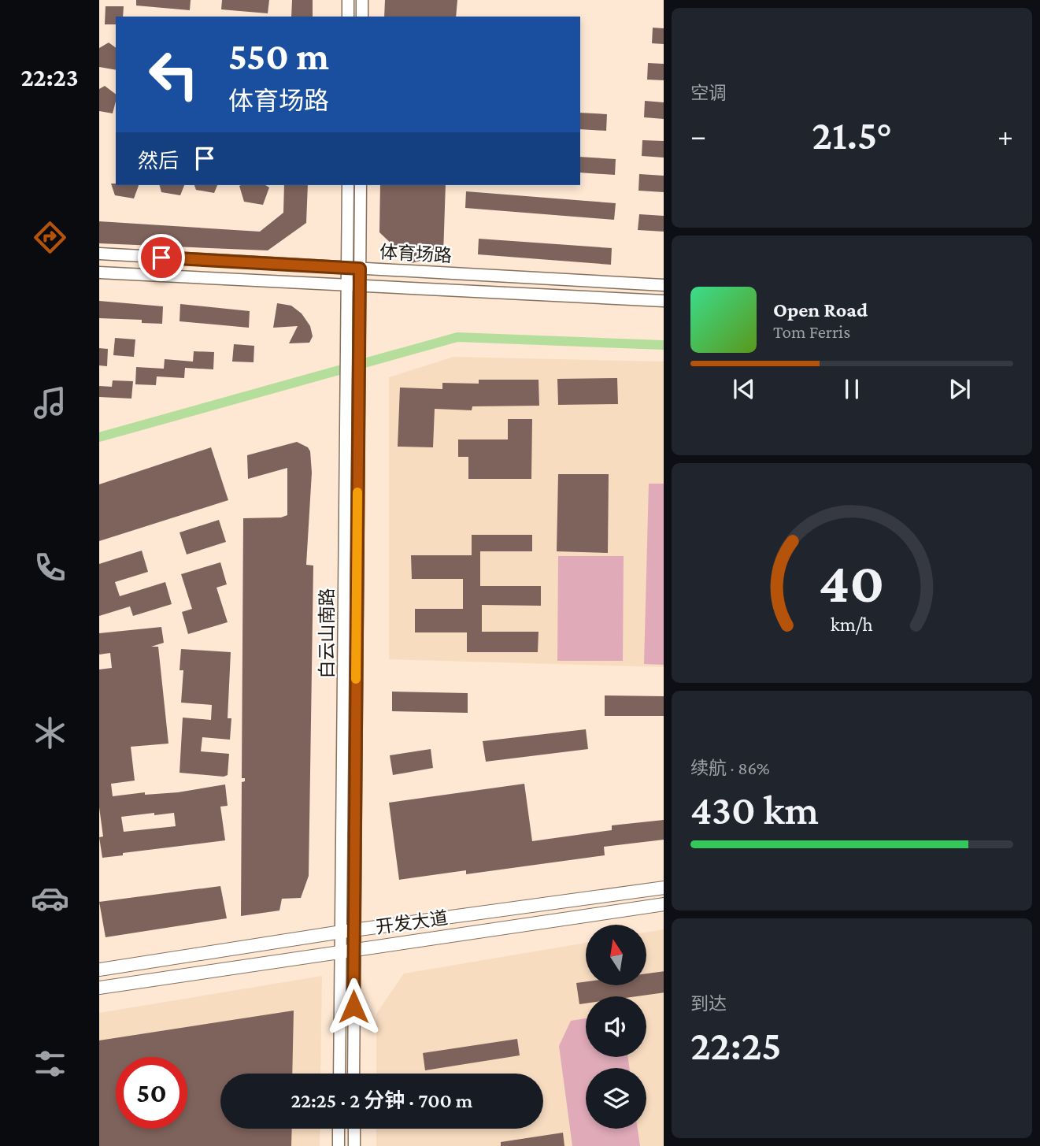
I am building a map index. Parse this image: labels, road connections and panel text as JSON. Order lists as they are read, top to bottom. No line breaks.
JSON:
{"streets":{"main road":["体育场路","白云山南路","开发大道"]},"crossings":[["体育场路","白云山南路"],["白云山南路","开发大道"]],"north":"top","page":{"tabs":"22:23","tile":["空调",["续航 · 86%","430 km"],["到达","22:25"]],"turn":["550 m","体育场路"],"heat":["−","21.5°","+"],"then":"然后","song":["Open Road","Tom Ferris"],"limit":"50","trip":"22:25 · 2 分钟 · 700 m","gauge":["40","km/h"]}}
